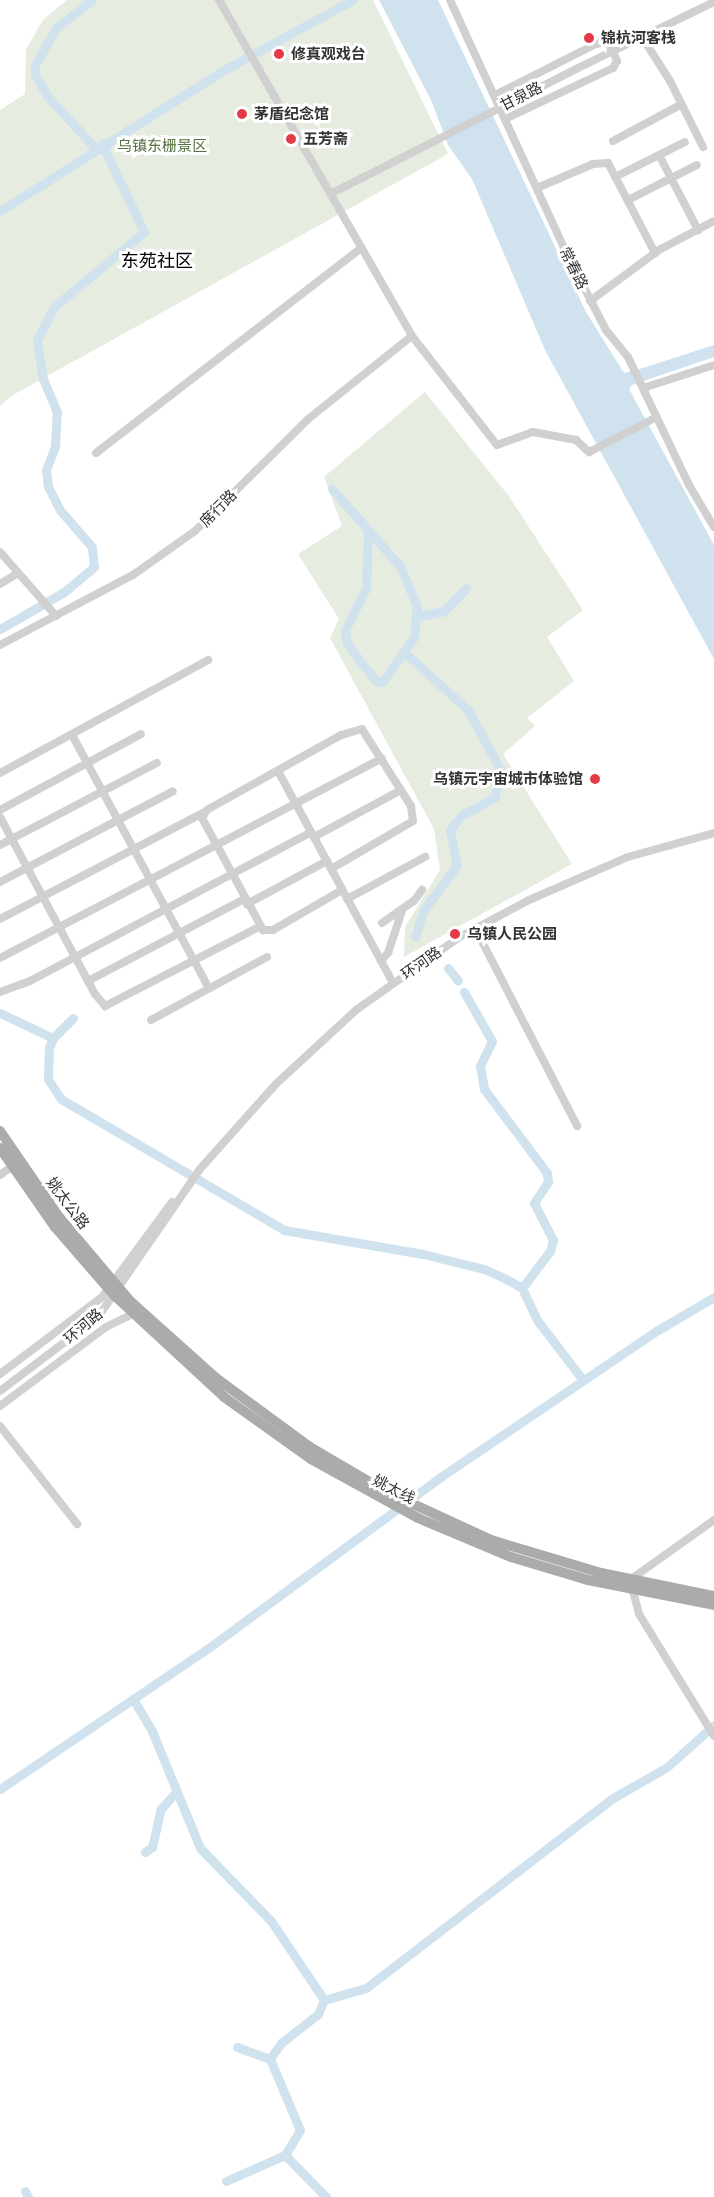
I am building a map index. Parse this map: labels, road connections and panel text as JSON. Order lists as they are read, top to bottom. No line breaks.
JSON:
{"streets":{"main road":["姚太公路","姚太线"],"street":["甘泉路","常春路","席行路","环河路"]},"crossings":[["环河路","姚太公路"],["环河路","姚太线"],["姚太公路","姚太线"]],"districts":["东苑社区"],"parks":["乌镇东栅景区"],"places":["锦杭河客栈","修真观戏台","茅盾纪念馆","五芳斋","乌镇元宇宙城市体验馆","乌镇人民公园"]}
